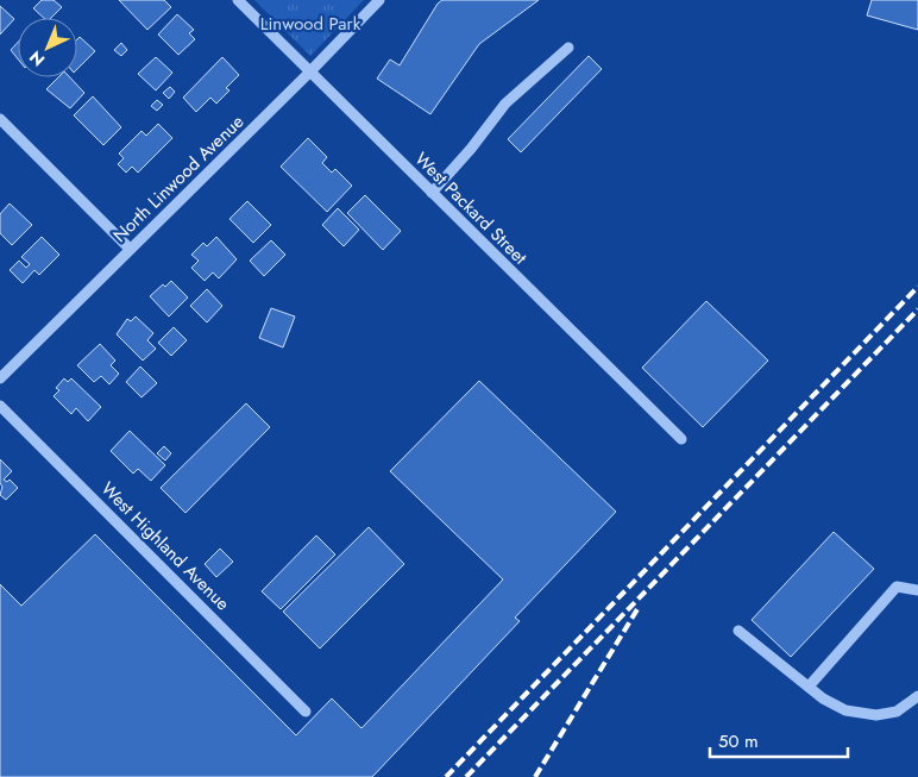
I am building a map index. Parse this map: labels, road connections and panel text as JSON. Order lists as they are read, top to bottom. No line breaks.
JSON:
{"streets":{"street":["North Linwood Avenue","West Packard Street","West Highland Avenue"]},"crossings":[["North Linwood Avenue","West Packard Street"]],"parks":["Linwood Park"],"scale_bar":"50 m","north":"bottom left"}
